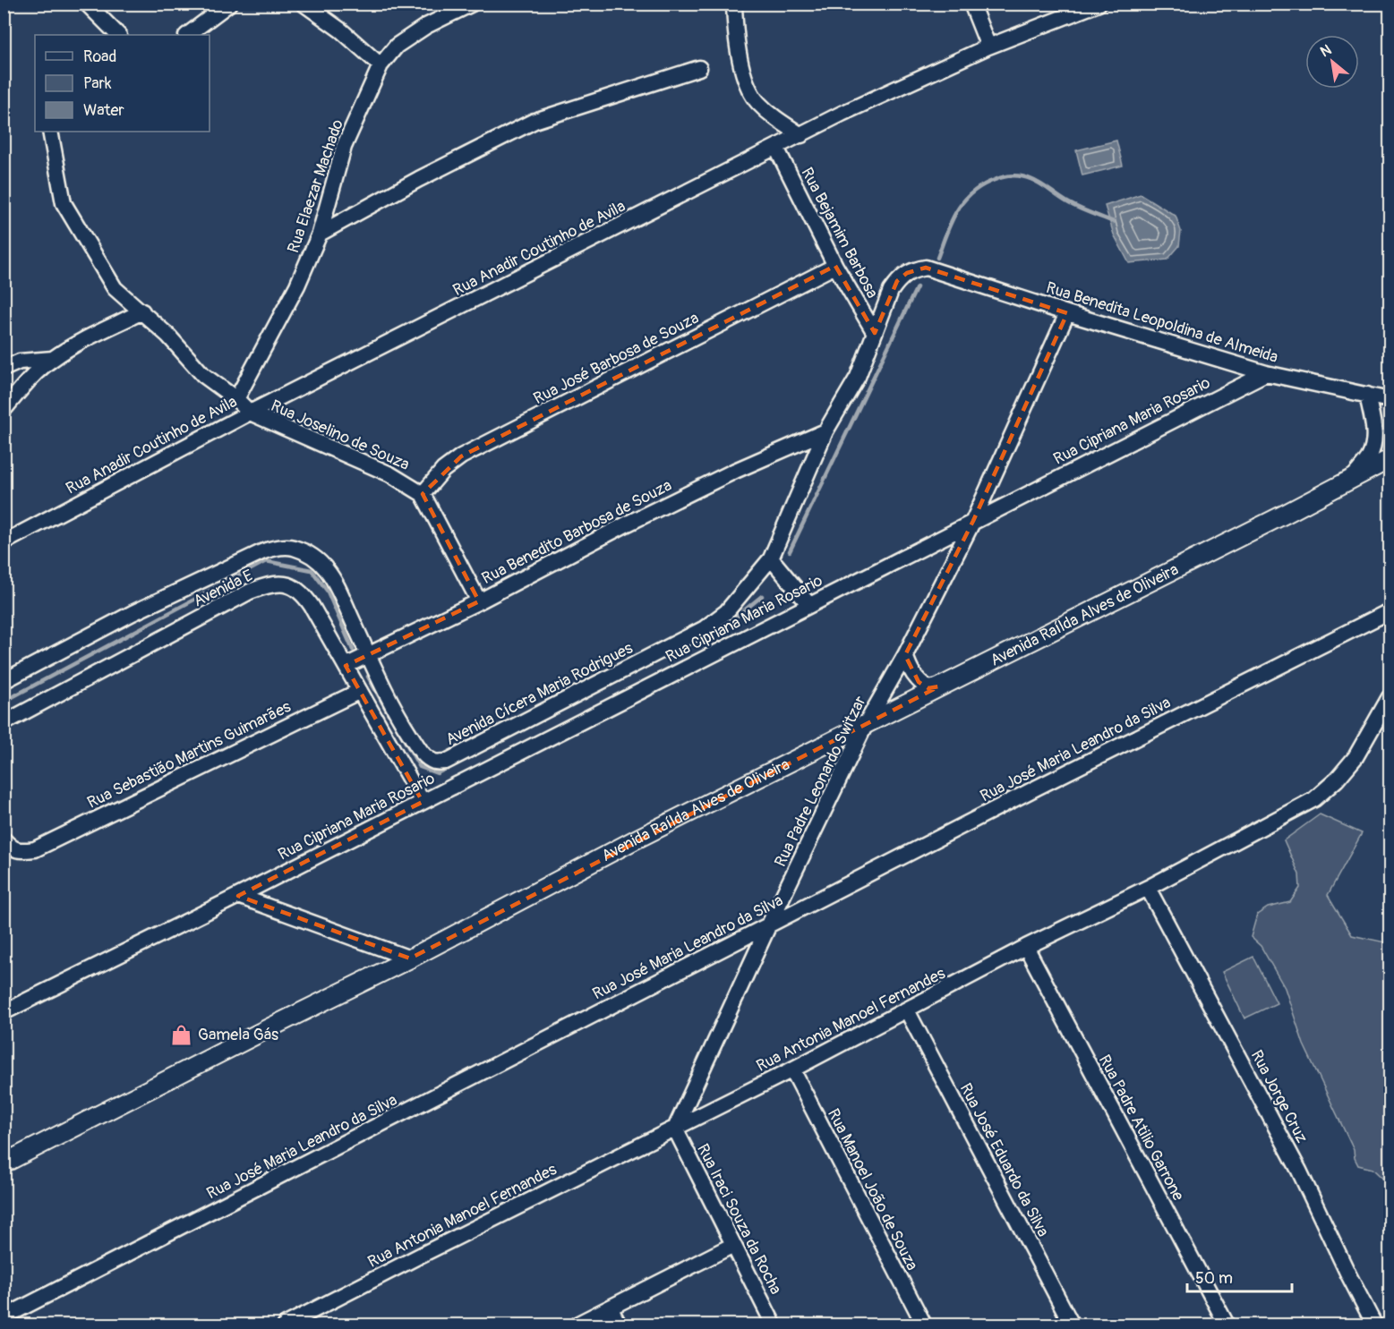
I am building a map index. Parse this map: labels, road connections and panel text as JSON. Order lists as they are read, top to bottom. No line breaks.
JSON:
{"streets":{"street":["Rua Elaezar Machado","Rua Bejamim Barbosa","Rua Anadir Coutinho de Avila","Rua Benedita Leopoldina de Almeida","Rua José Barbosa de Souza","Rua Cipriana Maria Rosario","Rua Joselino de Souza","Rua Benedito Barbosa de Souza","Avenida E","Avenida Raílda Alves de Oliveira","Avenida Cícera Maria Rodrigues","Rua José Maria Leandro da Silva","Rua Sebastião Martins Guimarães","Rua Padre Leonardo Switzar","Rua Antonia Manoel Fernandes","Rua Jorge Cruz","Rua Padre Atilio Garrone","Rua José Eduardo da Silva","Rua Manoel João de Souza","Rua Iraci Souza da Rocha"]},"crossings":[["Rua Bejamim Barbosa","Rua Anadir Coutinho de Avila"],["Rua Bejamim Barbosa","Rua José Barbosa de Souza"],["Rua Bejamim Barbosa","Avenida Cícera Maria Rodrigues"],["Rua Anadir Coutinho de Avila","Rua Joselino de Souza"],["Rua Benedita Leopoldina de Almeida","Rua Cipriana Maria Rosario"],["Rua Benedita Leopoldina de Almeida","Avenida Cícera Maria Rodrigues"],["Rua Benedita Leopoldina de Almeida","Rua Padre Leonardo Switzar"],["Rua José Barbosa de Souza","Rua Joselino de Souza"],["Rua Cipriana Maria Rosario","Avenida E"],["Rua Cipriana Maria Rosario","Rua Padre Leonardo Switzar"],["Rua Benedito Barbosa de Souza","Avenida E"],["Rua Benedito Barbosa de Souza","Avenida Cícera Maria Rodrigues"],["Avenida E","Rua Sebastião Martins Guimarães"],["Avenida Raílda Alves de Oliveira","Rua Padre Leonardo Switzar"],["Rua José Maria Leandro da Silva","Rua Padre Leonardo Switzar"],["Rua Padre Leonardo Switzar","Rua Antonia Manoel Fernandes"],["Rua Padre Leonardo Switzar","Rua Iraci Souza da Rocha"],["Rua Antonia Manoel Fernandes","Rua Jorge Cruz"],["Rua Antonia Manoel Fernandes","Rua Padre Atilio Garrone"],["Rua Antonia Manoel Fernandes","Rua José Eduardo da Silva"],["Rua Antonia Manoel Fernandes","Rua Manoel João de Souza"],["Rua Antonia Manoel Fernandes","Rua Iraci Souza da Rocha"]],"places":{"shop":["Gamela Gás"]},"legend":["Road","Park","Water"],"scale_bar":"50 m","north":"top left"}
